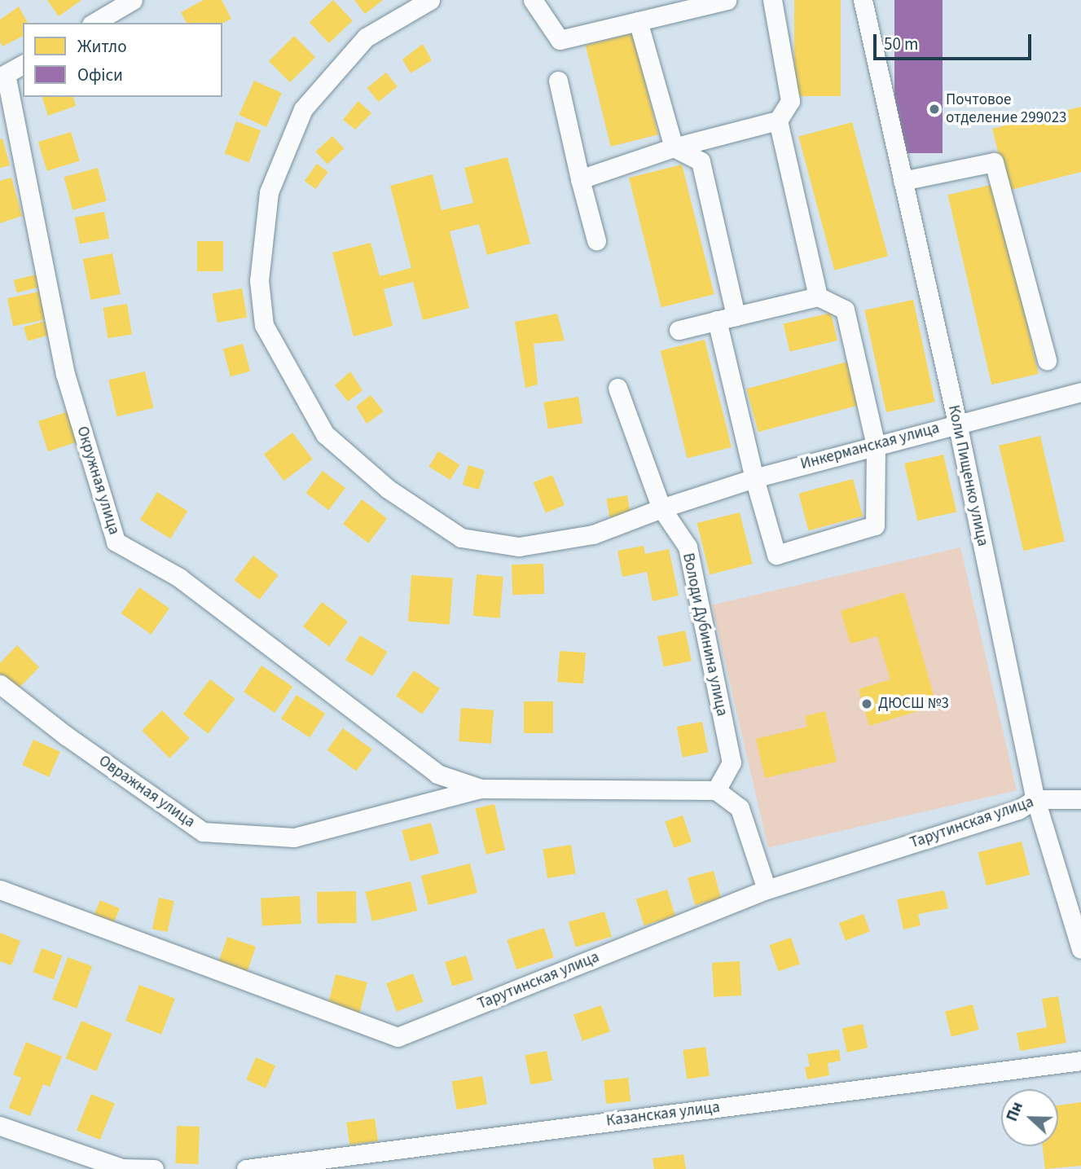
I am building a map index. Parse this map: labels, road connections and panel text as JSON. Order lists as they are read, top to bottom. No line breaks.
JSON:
{"streets":{"street":["Инкерманская улица","Коли Пищенко улица","Окружная улица","Володи Дубинина улица","Овражная улица","Тарутинская улица","Казанская улица"]},"crossings":[["Инкерманская улица","Коли Пищенко улица"],["Инкерманская улица","Володи Дубинина улица"],["Коли Пищенко улица","Тарутинская улица"],["Окружная улица","Овражная улица"]],"places":["Почтовое отделение 299023","ДЮСШ №3"],"legend":["Житло","Офіси"],"scale_bar":"50 m","north":"left"}
